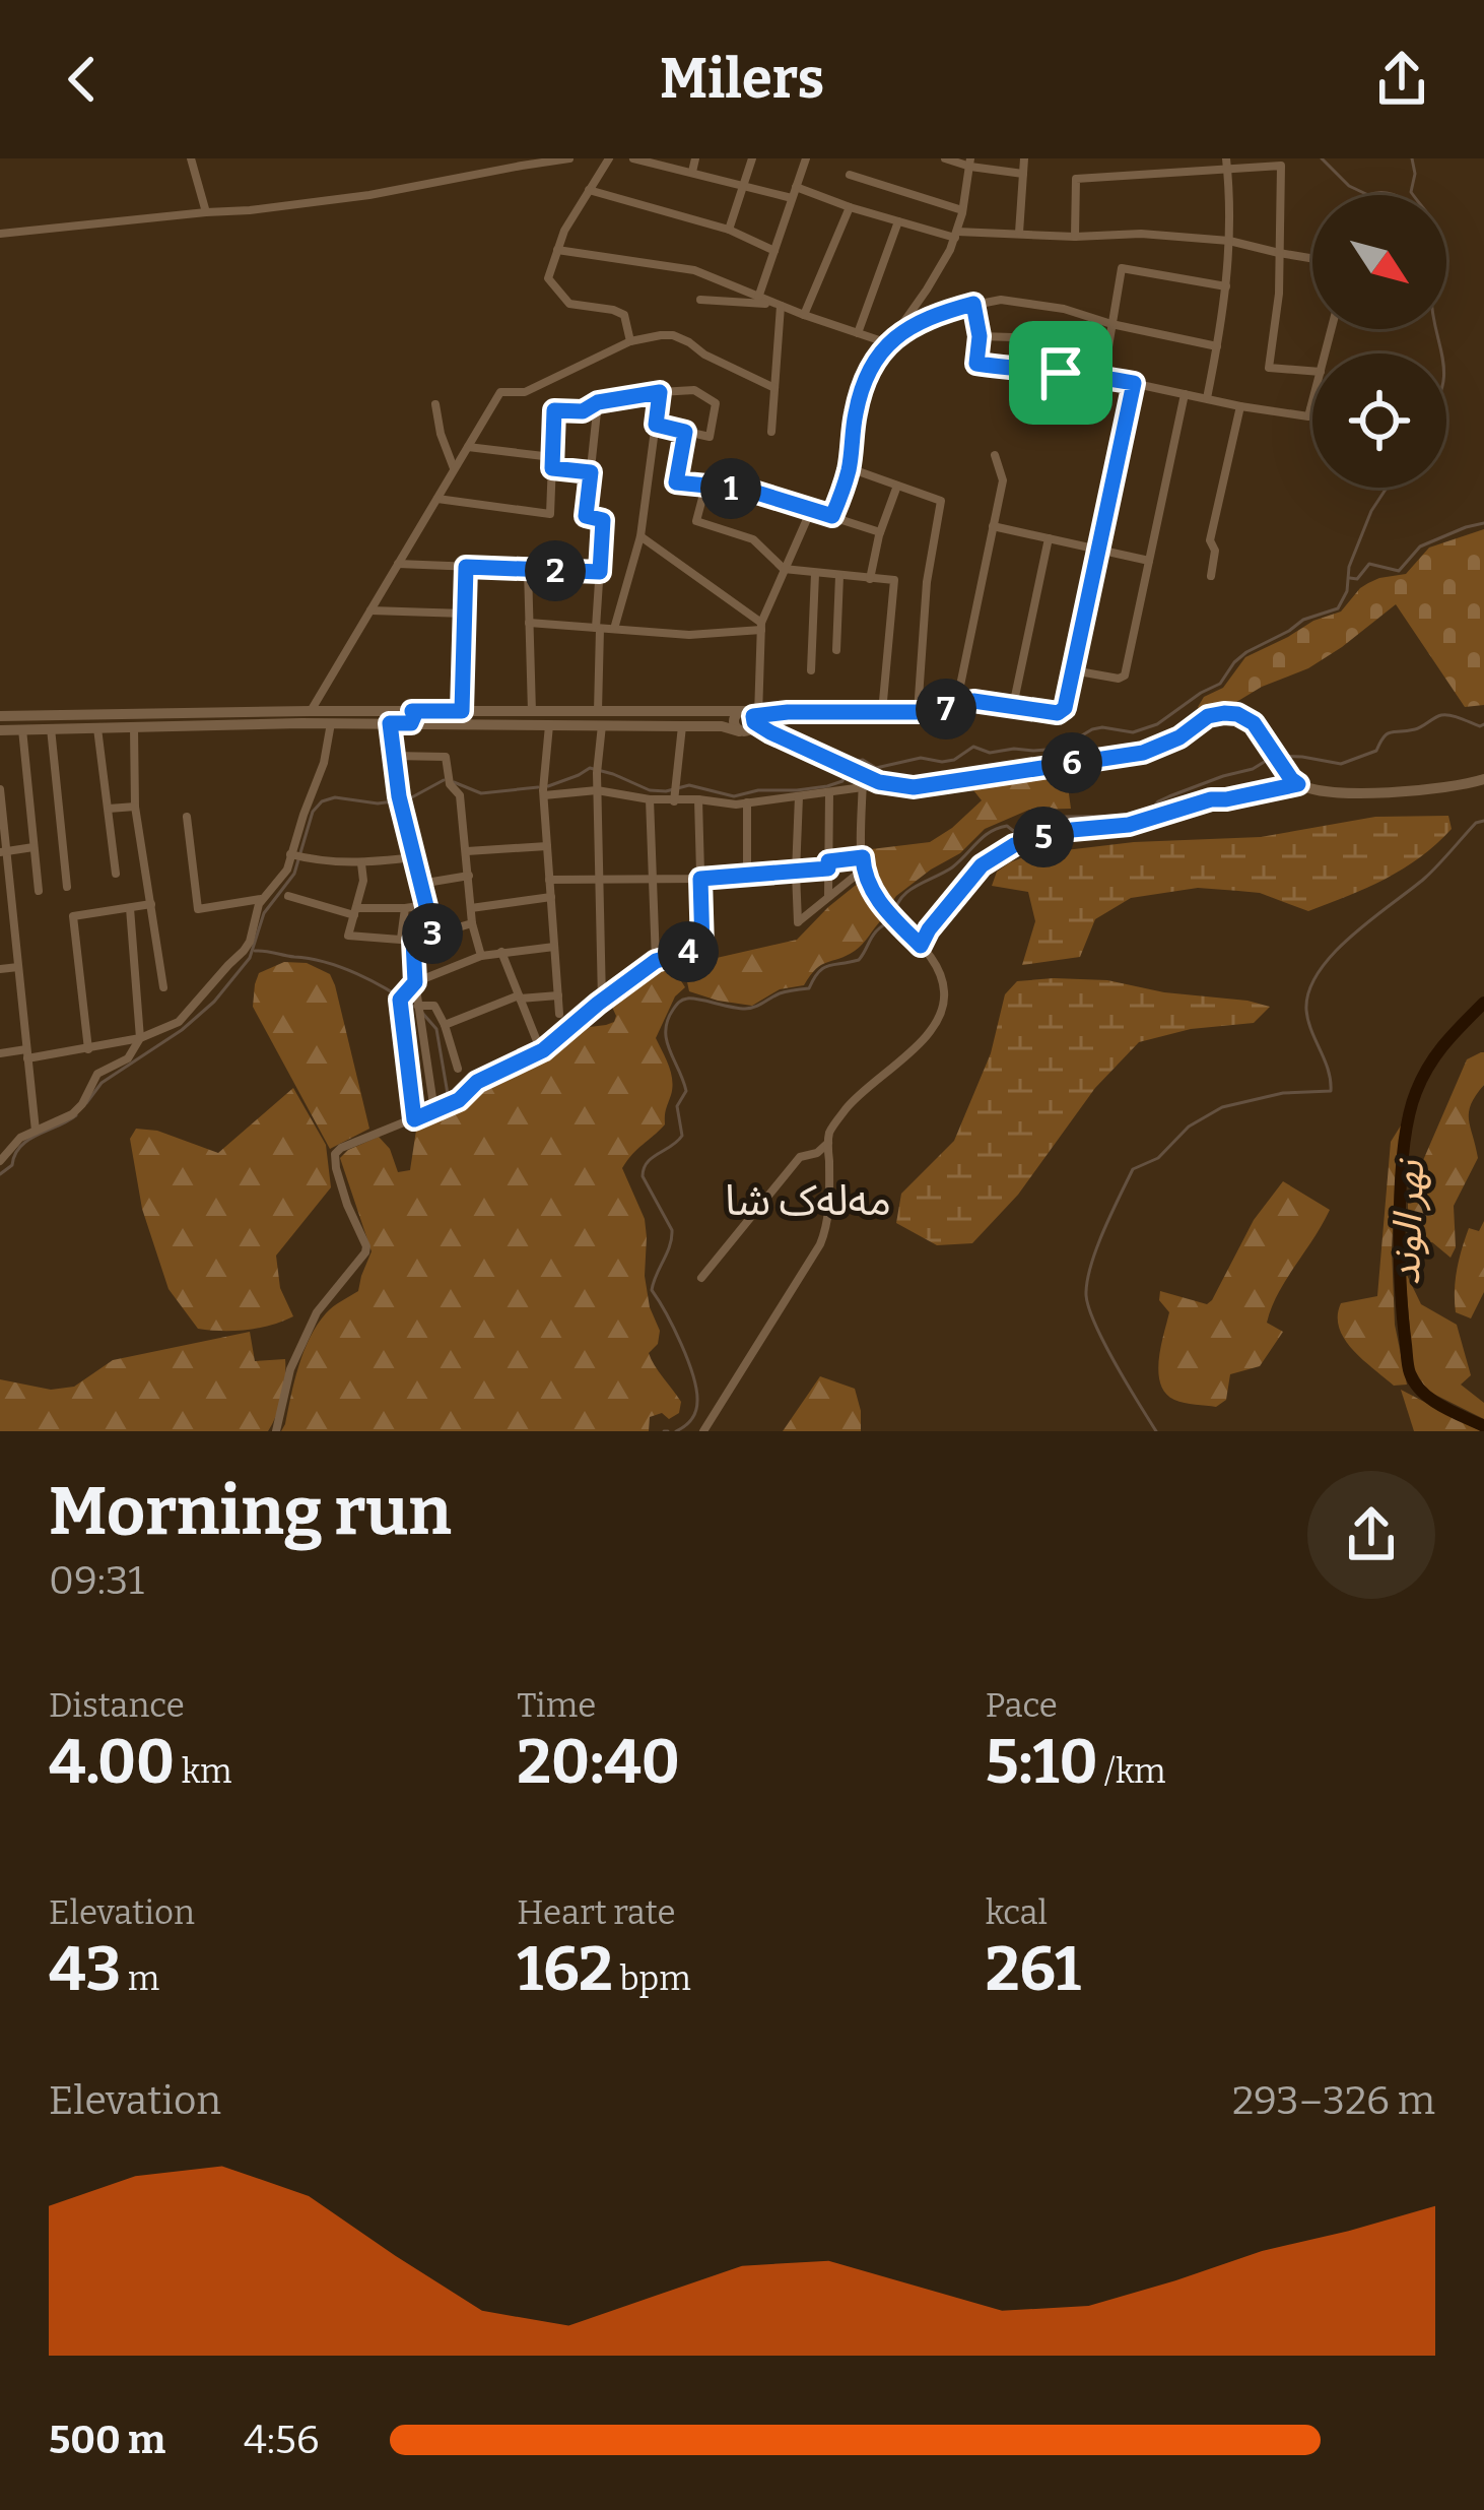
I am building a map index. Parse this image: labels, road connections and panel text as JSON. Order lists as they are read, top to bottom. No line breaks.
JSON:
{"districts":["مەلەک شا"],"water":["نهر الوند"],"north":"bottom right","page":{"header":"Milers","pins":["1","2","7","6","5","3","4"],"heading":["Morning run","09:31"],"stats":[["Distance","4.00 km"],["Time","20:40"],["Pace","5:10 /km"],["Elevation","43 m"],["Heart rate","162 bpm"],["kcal","261"]],"chart":["Elevation","293–326 m"],"list":[{"name":"500 m","note":"4:56"}]}}
